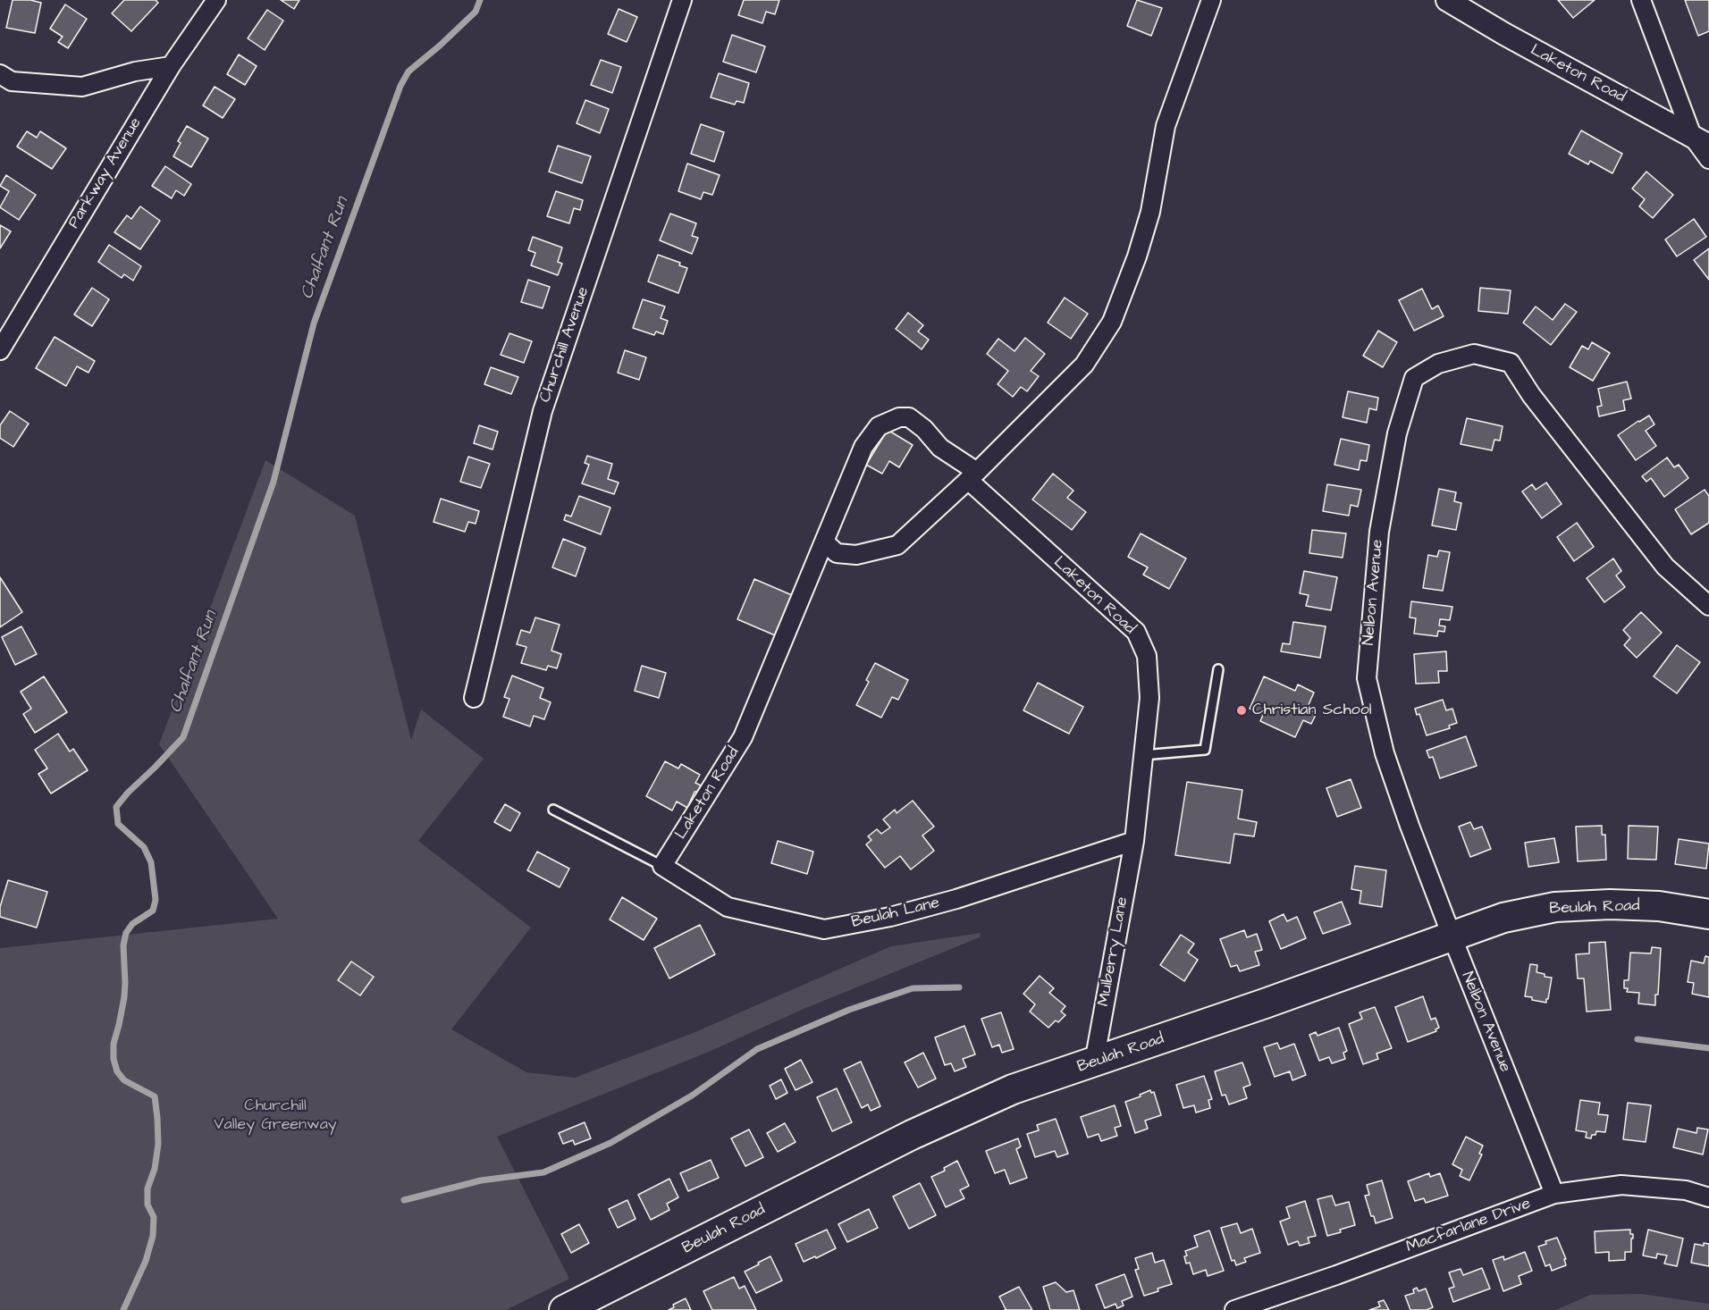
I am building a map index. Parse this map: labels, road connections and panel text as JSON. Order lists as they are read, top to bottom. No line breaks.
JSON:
{"streets":{"main road":["Beulah Road"],"street":["Laketon Road","Parkway Avenue","Churchill Avenue","Nelbon Avenue","Beulah Lane","Mulberry Lane","Macfarlane Drive"]},"crossings":[["Laketon Road","Beulah Lane"],["Laketon Road","Mulberry Lane"],["Nelbon Avenue","Beulah Road"],["Nelbon Avenue","Macfarlane Drive"],["Beulah Road","Mulberry Lane"],["Beulah Lane","Mulberry Lane"]],"water":["Chalfant Run"],"parks":["Churchill Valley Greenway"],"places":["Christian School"]}
